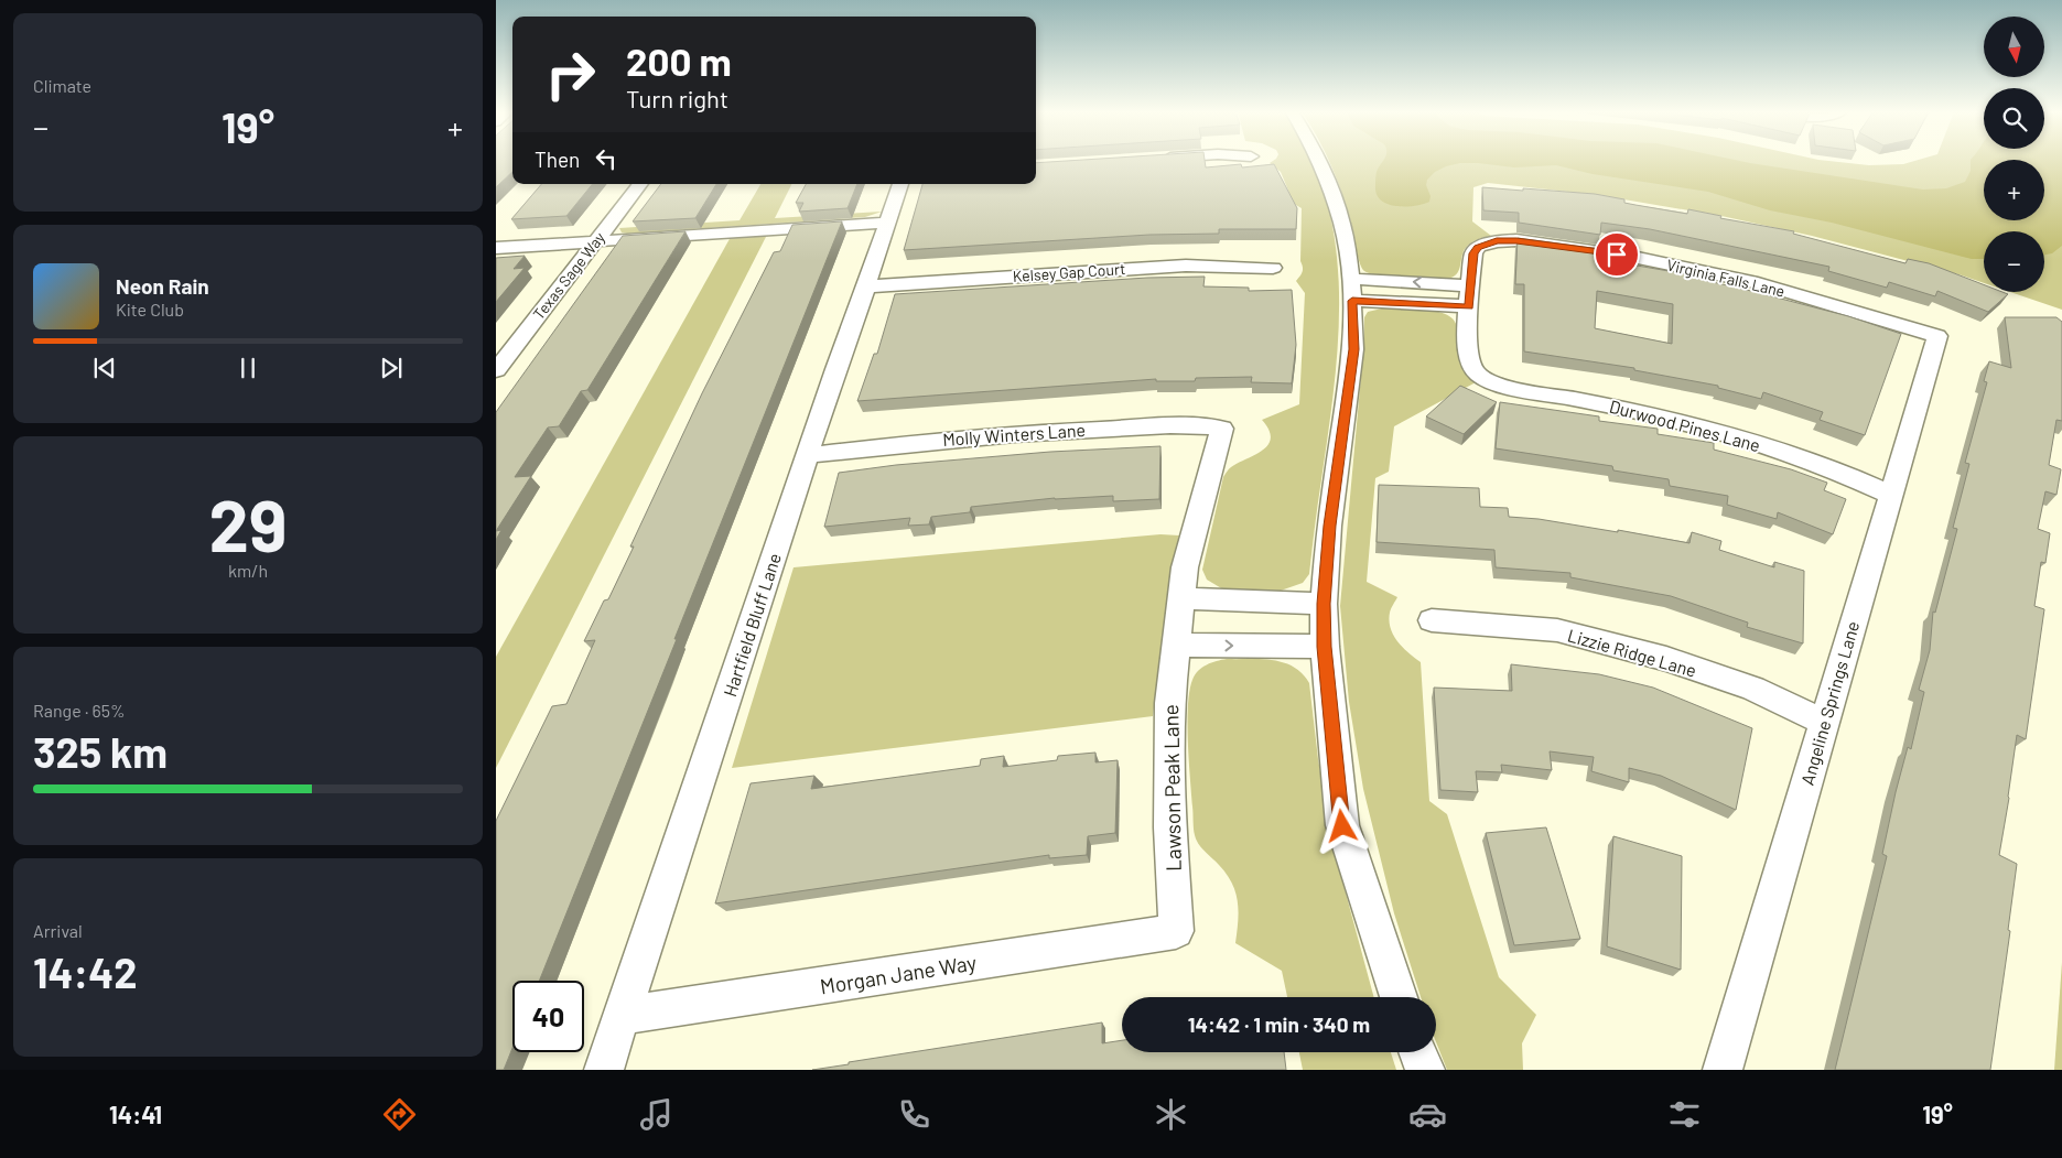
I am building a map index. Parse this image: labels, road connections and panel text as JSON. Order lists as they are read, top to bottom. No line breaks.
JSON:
{"streets":{"street":["Kelsey Gap Court","Texas Sage Way","Virginia Falls Lane","Durwood Pines Lane","Molly Winters Lane","Hartfield Bluff Lane","Lizzie Ridge Lane","Angeline Springs Lane","Lawson Peak Lane","Morgan Jane Way"]},"crossings":[["Kelsey Gap Court","Hartfield Bluff Lane"],["Virginia Falls Lane","Angeline Springs Lane"],["Durwood Pines Lane","Angeline Springs Lane"],["Molly Winters Lane","Hartfield Bluff Lane"],["Molly Winters Lane","Lawson Peak Lane"],["Hartfield Bluff Lane","Morgan Jane Way"],["Lizzie Ridge Lane","Angeline Springs Lane"],["Lawson Peak Lane","Morgan Jane Way"]],"north":"bottom","page":{"tile":["Climate",["29","km/h"],["Range · 65%","325 km"],["Arrival","14:42"]],"map_buttons":["+","−"],"turn":["200 m","Turn right"],"heat":["−","19°","+"],"then":"Then","song":["Neon Rain","Kite Club"],"limit":"40","trip":"14:42 · 1 min · 340 m","tabs":["14:41","19°"]}}
